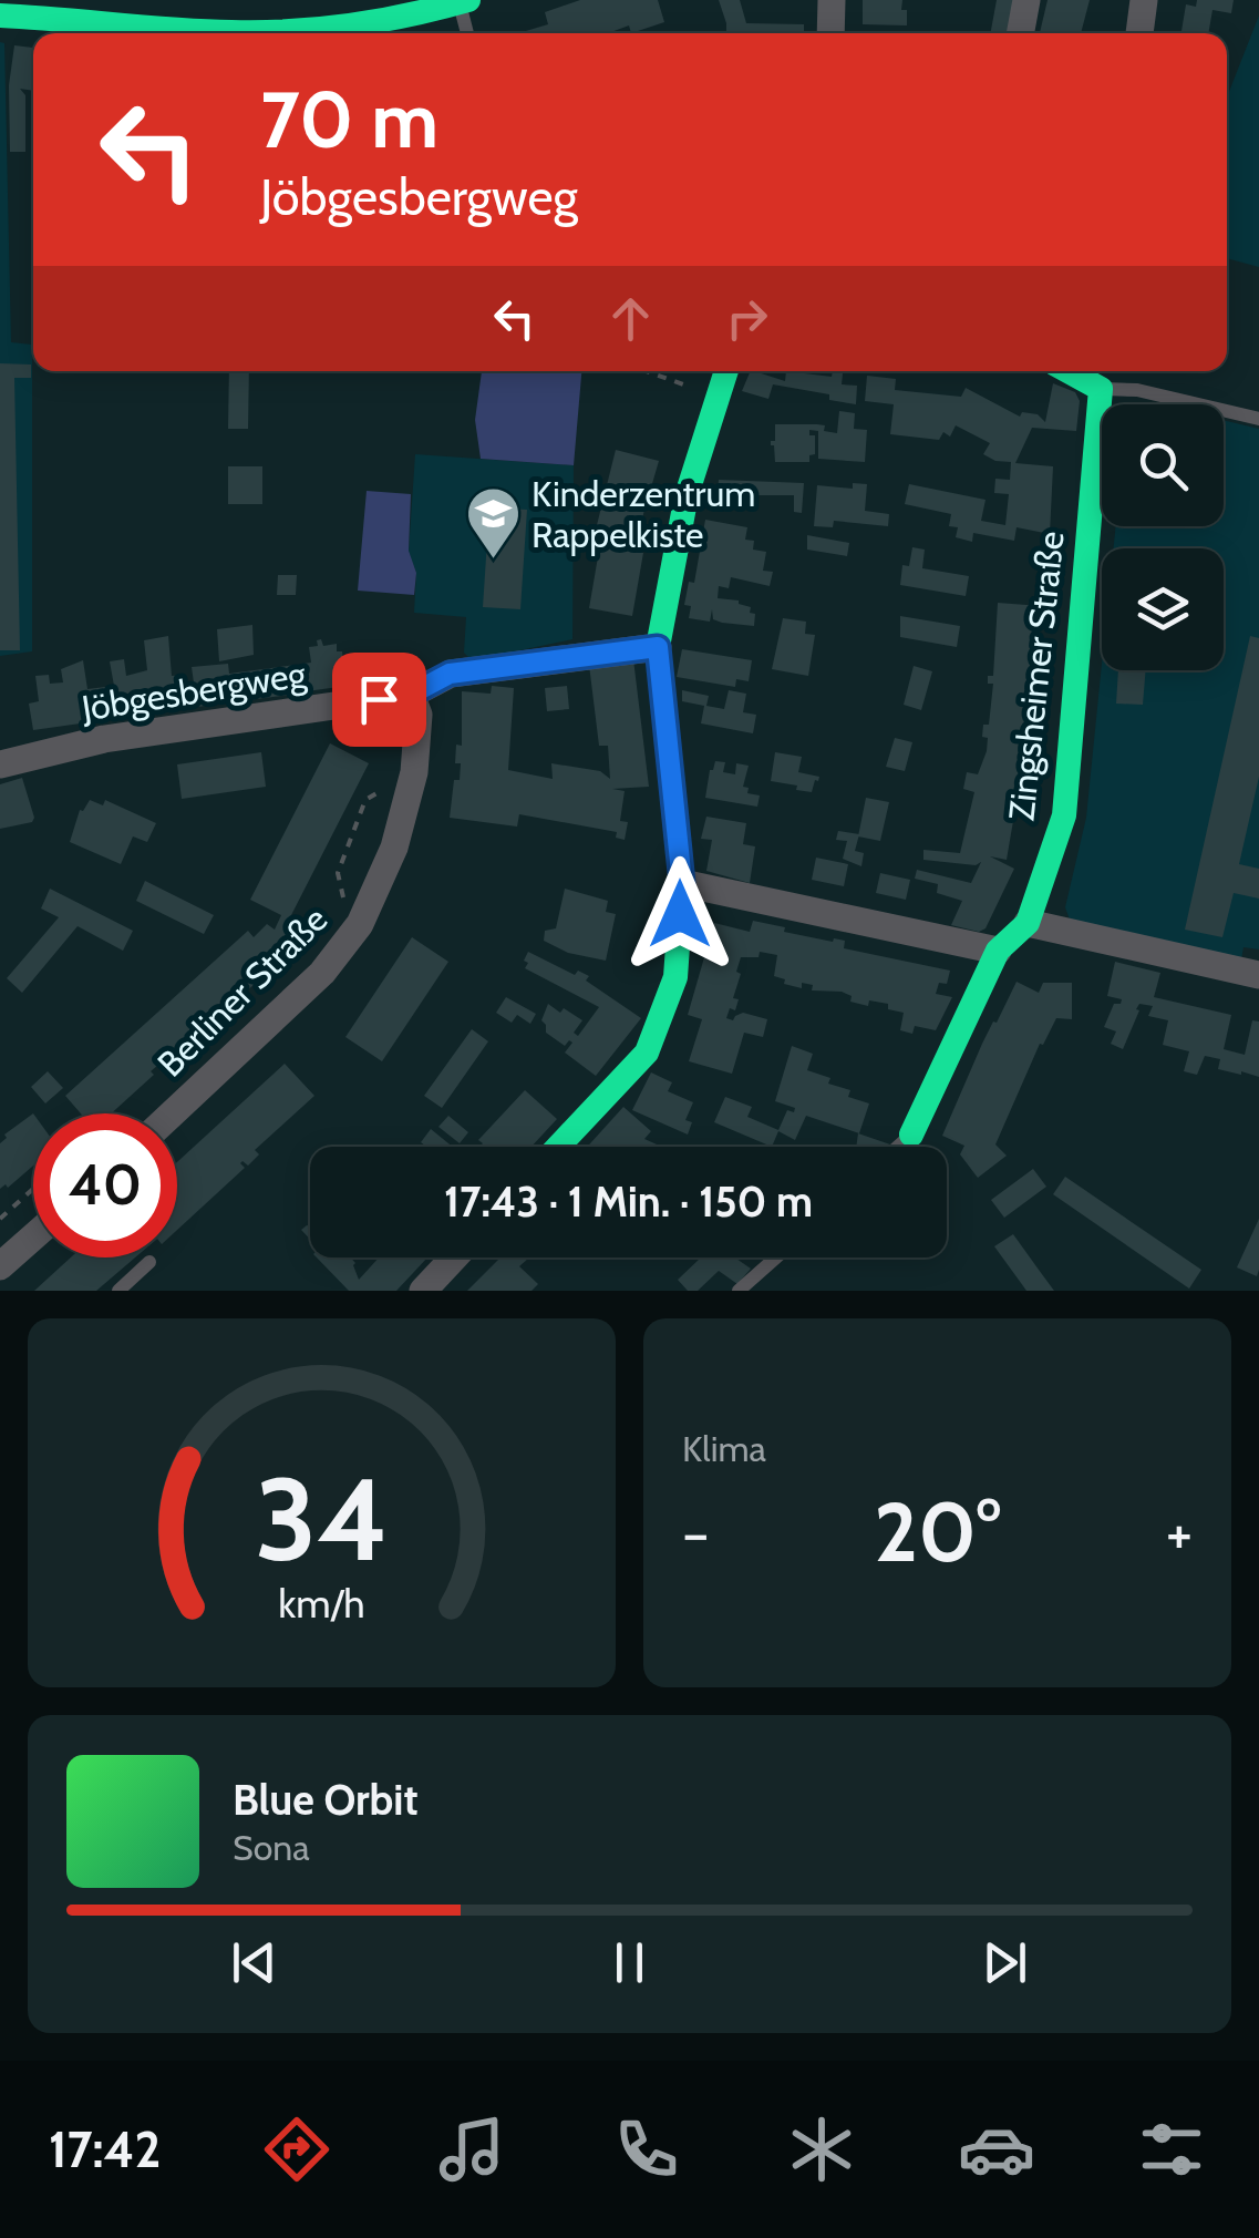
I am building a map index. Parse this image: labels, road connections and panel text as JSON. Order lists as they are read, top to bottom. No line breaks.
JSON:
{"streets":{"street":["Zingsheimer Straße","Jöbgesbergweg","Berliner Straße"]},"crossings":[["Jöbgesbergweg","Berliner Straße"]],"places":{"school or university":["Kinderzentrum Rappelkiste"]},"page":{"turn":["70 m","Jöbgesbergweg"],"limit":"40","trip":"17:43 · 1 Min. · 150 m","tile":"Klima","heat":["−","20°","+"],"song":["Blue Orbit","Sona"],"tabs":"17:42","gauge":["34","km/h"]}}
